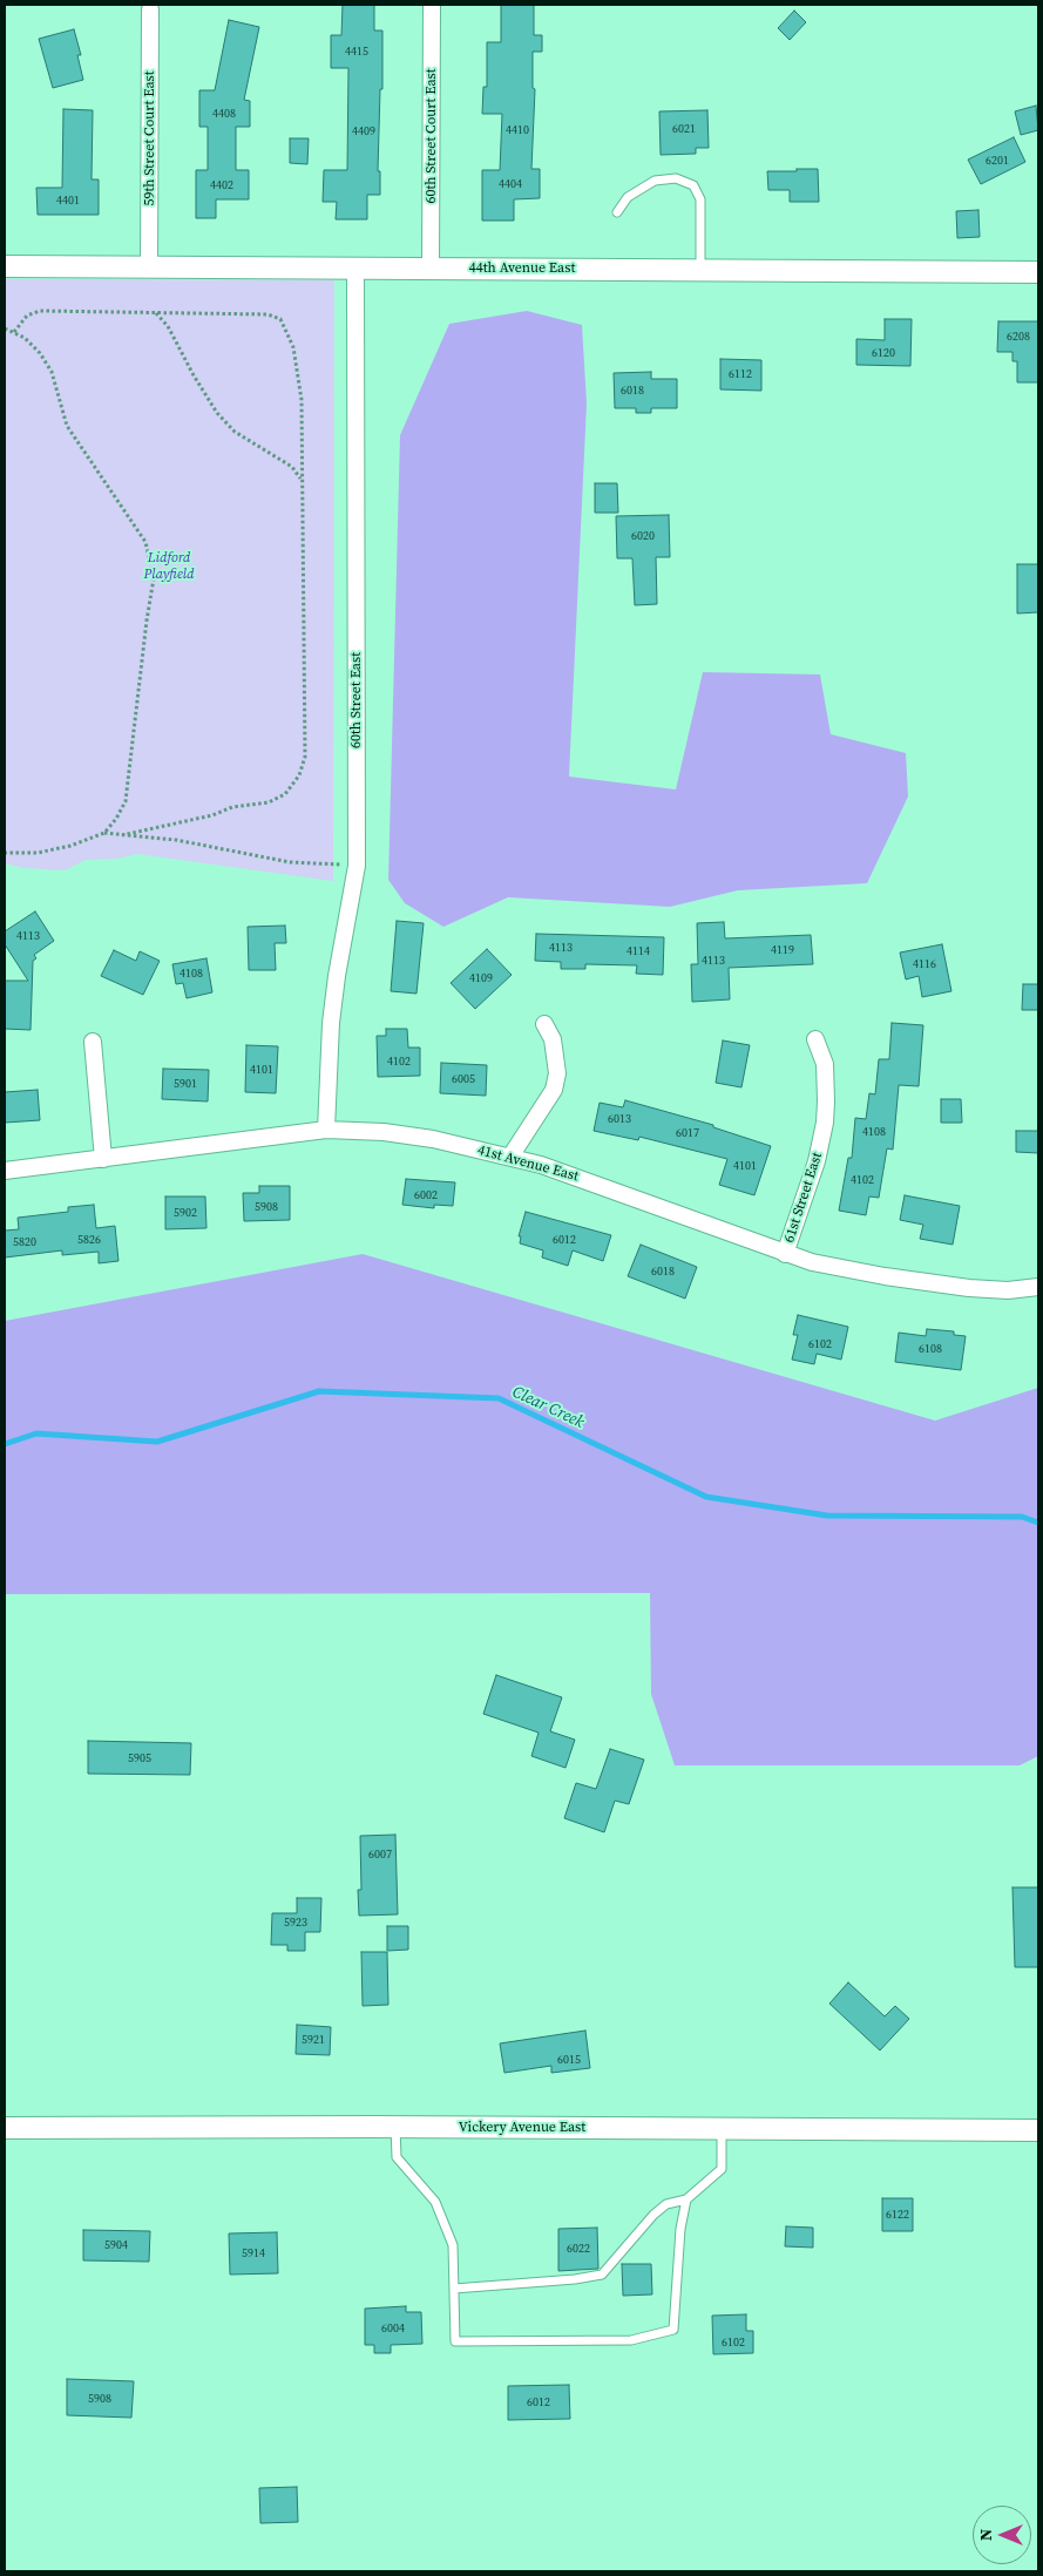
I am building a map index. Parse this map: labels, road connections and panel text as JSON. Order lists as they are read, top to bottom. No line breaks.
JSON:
{"streets":{"street":["60th Street Court East","59th Street Court East","44th Avenue East","60th Street East","41st Avenue East","61st Street East","Vickery Avenue East"]},"crossings":[["60th Street Court East","44th Avenue East"],["59th Street Court East","44th Avenue East"],["44th Avenue East","60th Street East"],["60th Street East","41st Avenue East"],["41st Avenue East","61st Street East"]],"water":["Clear Creek"],"parks":["Lidford Playfield"],"house_numbers":["4415","4408","6021","4410","4409","6201","4404","4402","4401","6208","6120","6112","6018","6020","4113","4113","4119","4114","4113","4116","4108","4109","4102","4101","6005","5901","6013","4108","6017","4101","4102","6002","5908","5902","5826","6012","5820","6018","6102","6108","5905","6007","5923","5921","6015","6122","5904","6022","5914","6004","6102","5908","6012"],"north":"left"}
